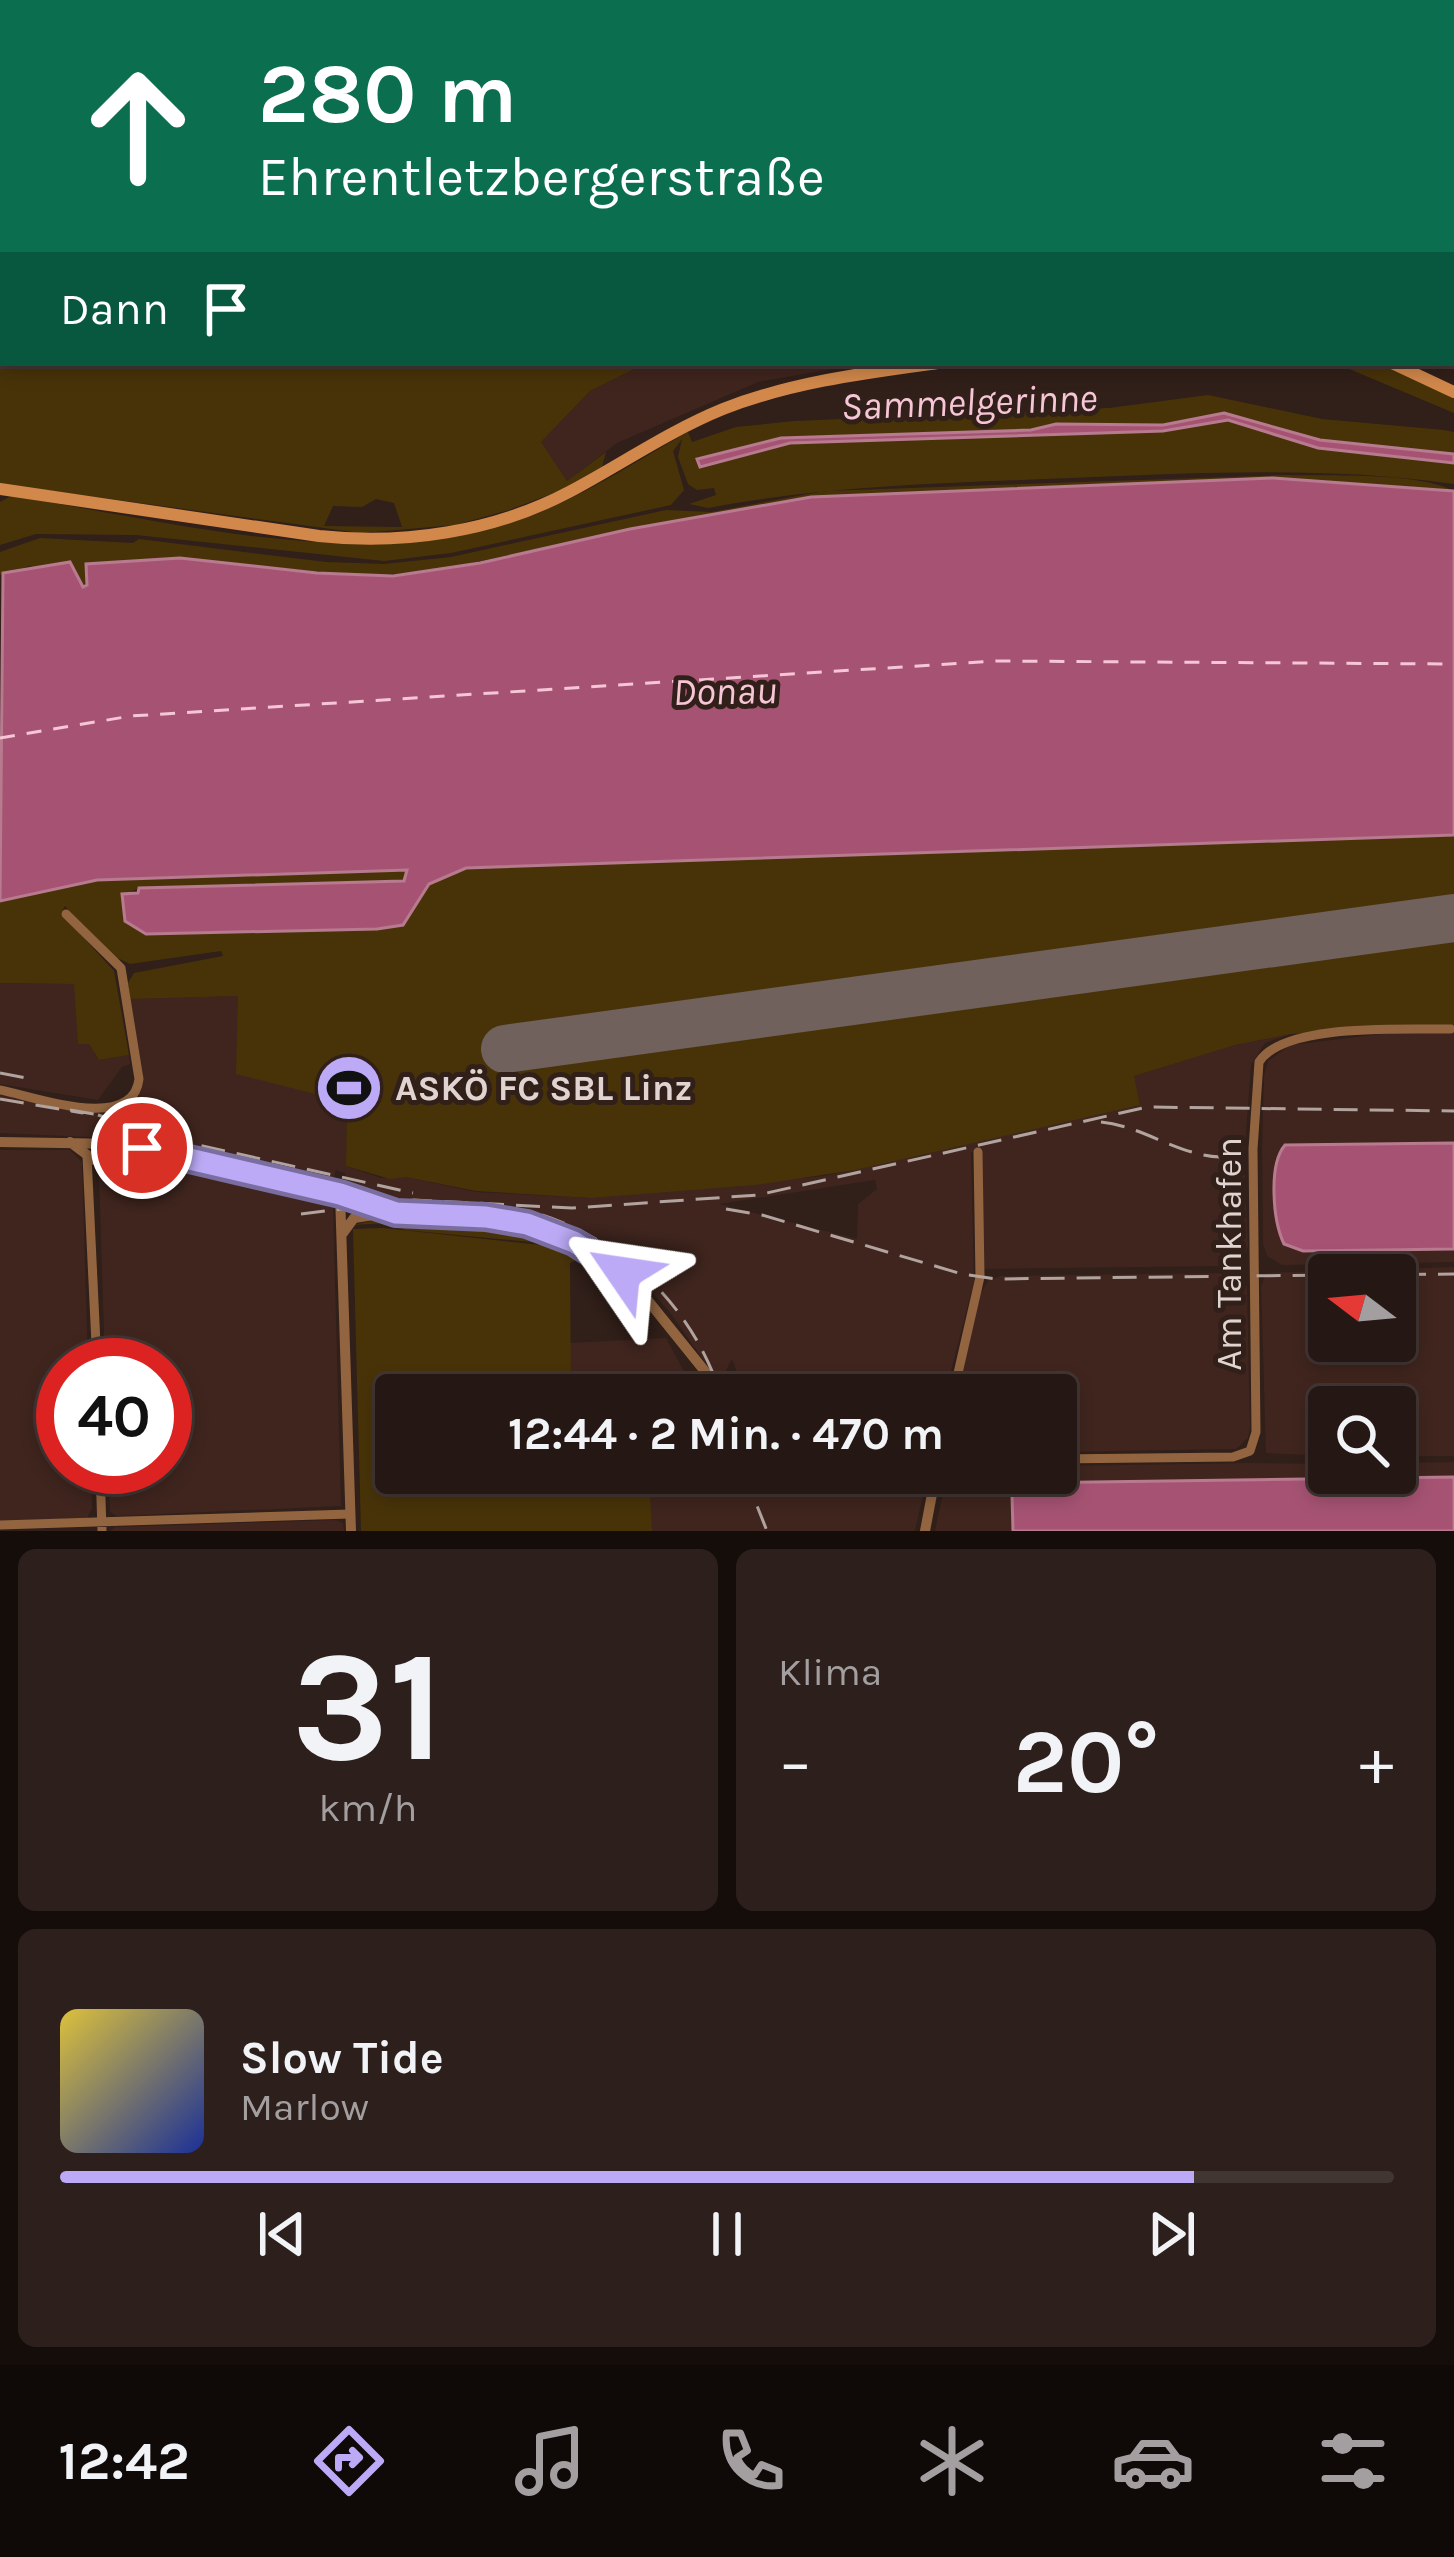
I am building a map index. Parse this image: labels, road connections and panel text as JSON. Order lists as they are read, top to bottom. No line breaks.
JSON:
{"streets":{"street":["Am Tankhafen"]},"water":["Sammelgerinne","Donau"],"places":{"sports":["ASKÖ FC SBL Linz"]},"north":"left","page":{"turn":["280 m","Ehrentletzbergerstraße"],"then":"Dann","limit":"40","trip":"12:44 · 2 Min. · 470 m","tile":[["31","km/h"],"Klima"],"heat":["−","20°","+"],"song":["Slow Tide","Marlow"],"tabs":"12:42"}}
